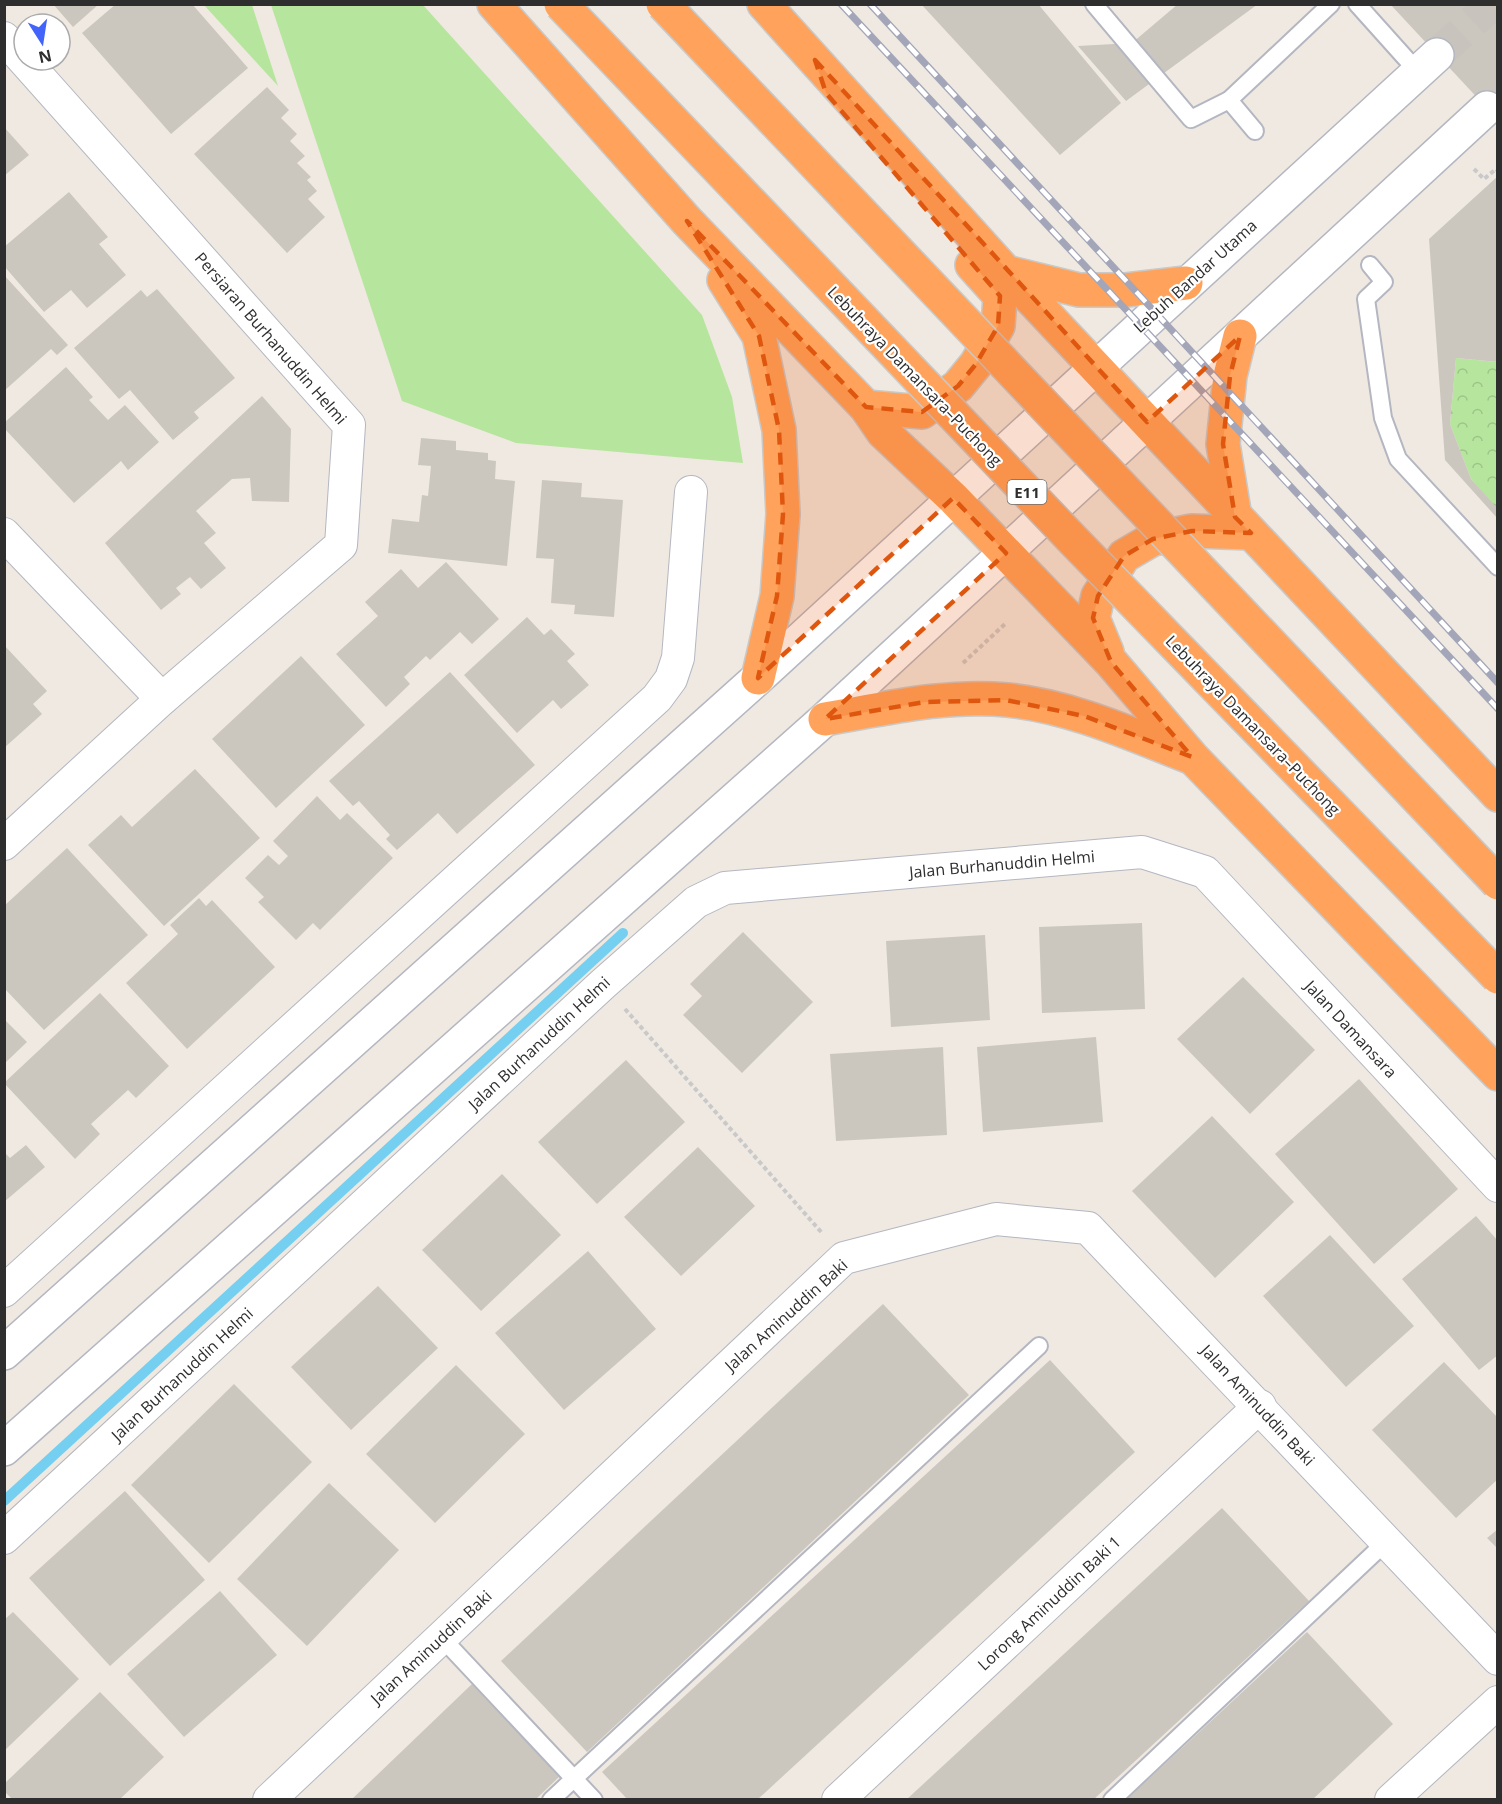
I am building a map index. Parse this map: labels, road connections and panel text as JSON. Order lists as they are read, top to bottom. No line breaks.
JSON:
{"streets":{"highway":["Lebuhraya Damansara–Puchong","E11"],"main road":["Lebuh Bandar Utama"],"street":["Persiaran Burhanuddin Helmi","Jalan Burhanuddin Helmi","Jalan Damansara","Jalan Aminuddin Baki","Lorong Aminuddin Baki 1"]},"crossings":[["Jalan Burhanuddin Helmi","Jalan Damansara"],["Jalan Aminuddin Baki","Lorong Aminuddin Baki 1"]],"north":"bottom"}
